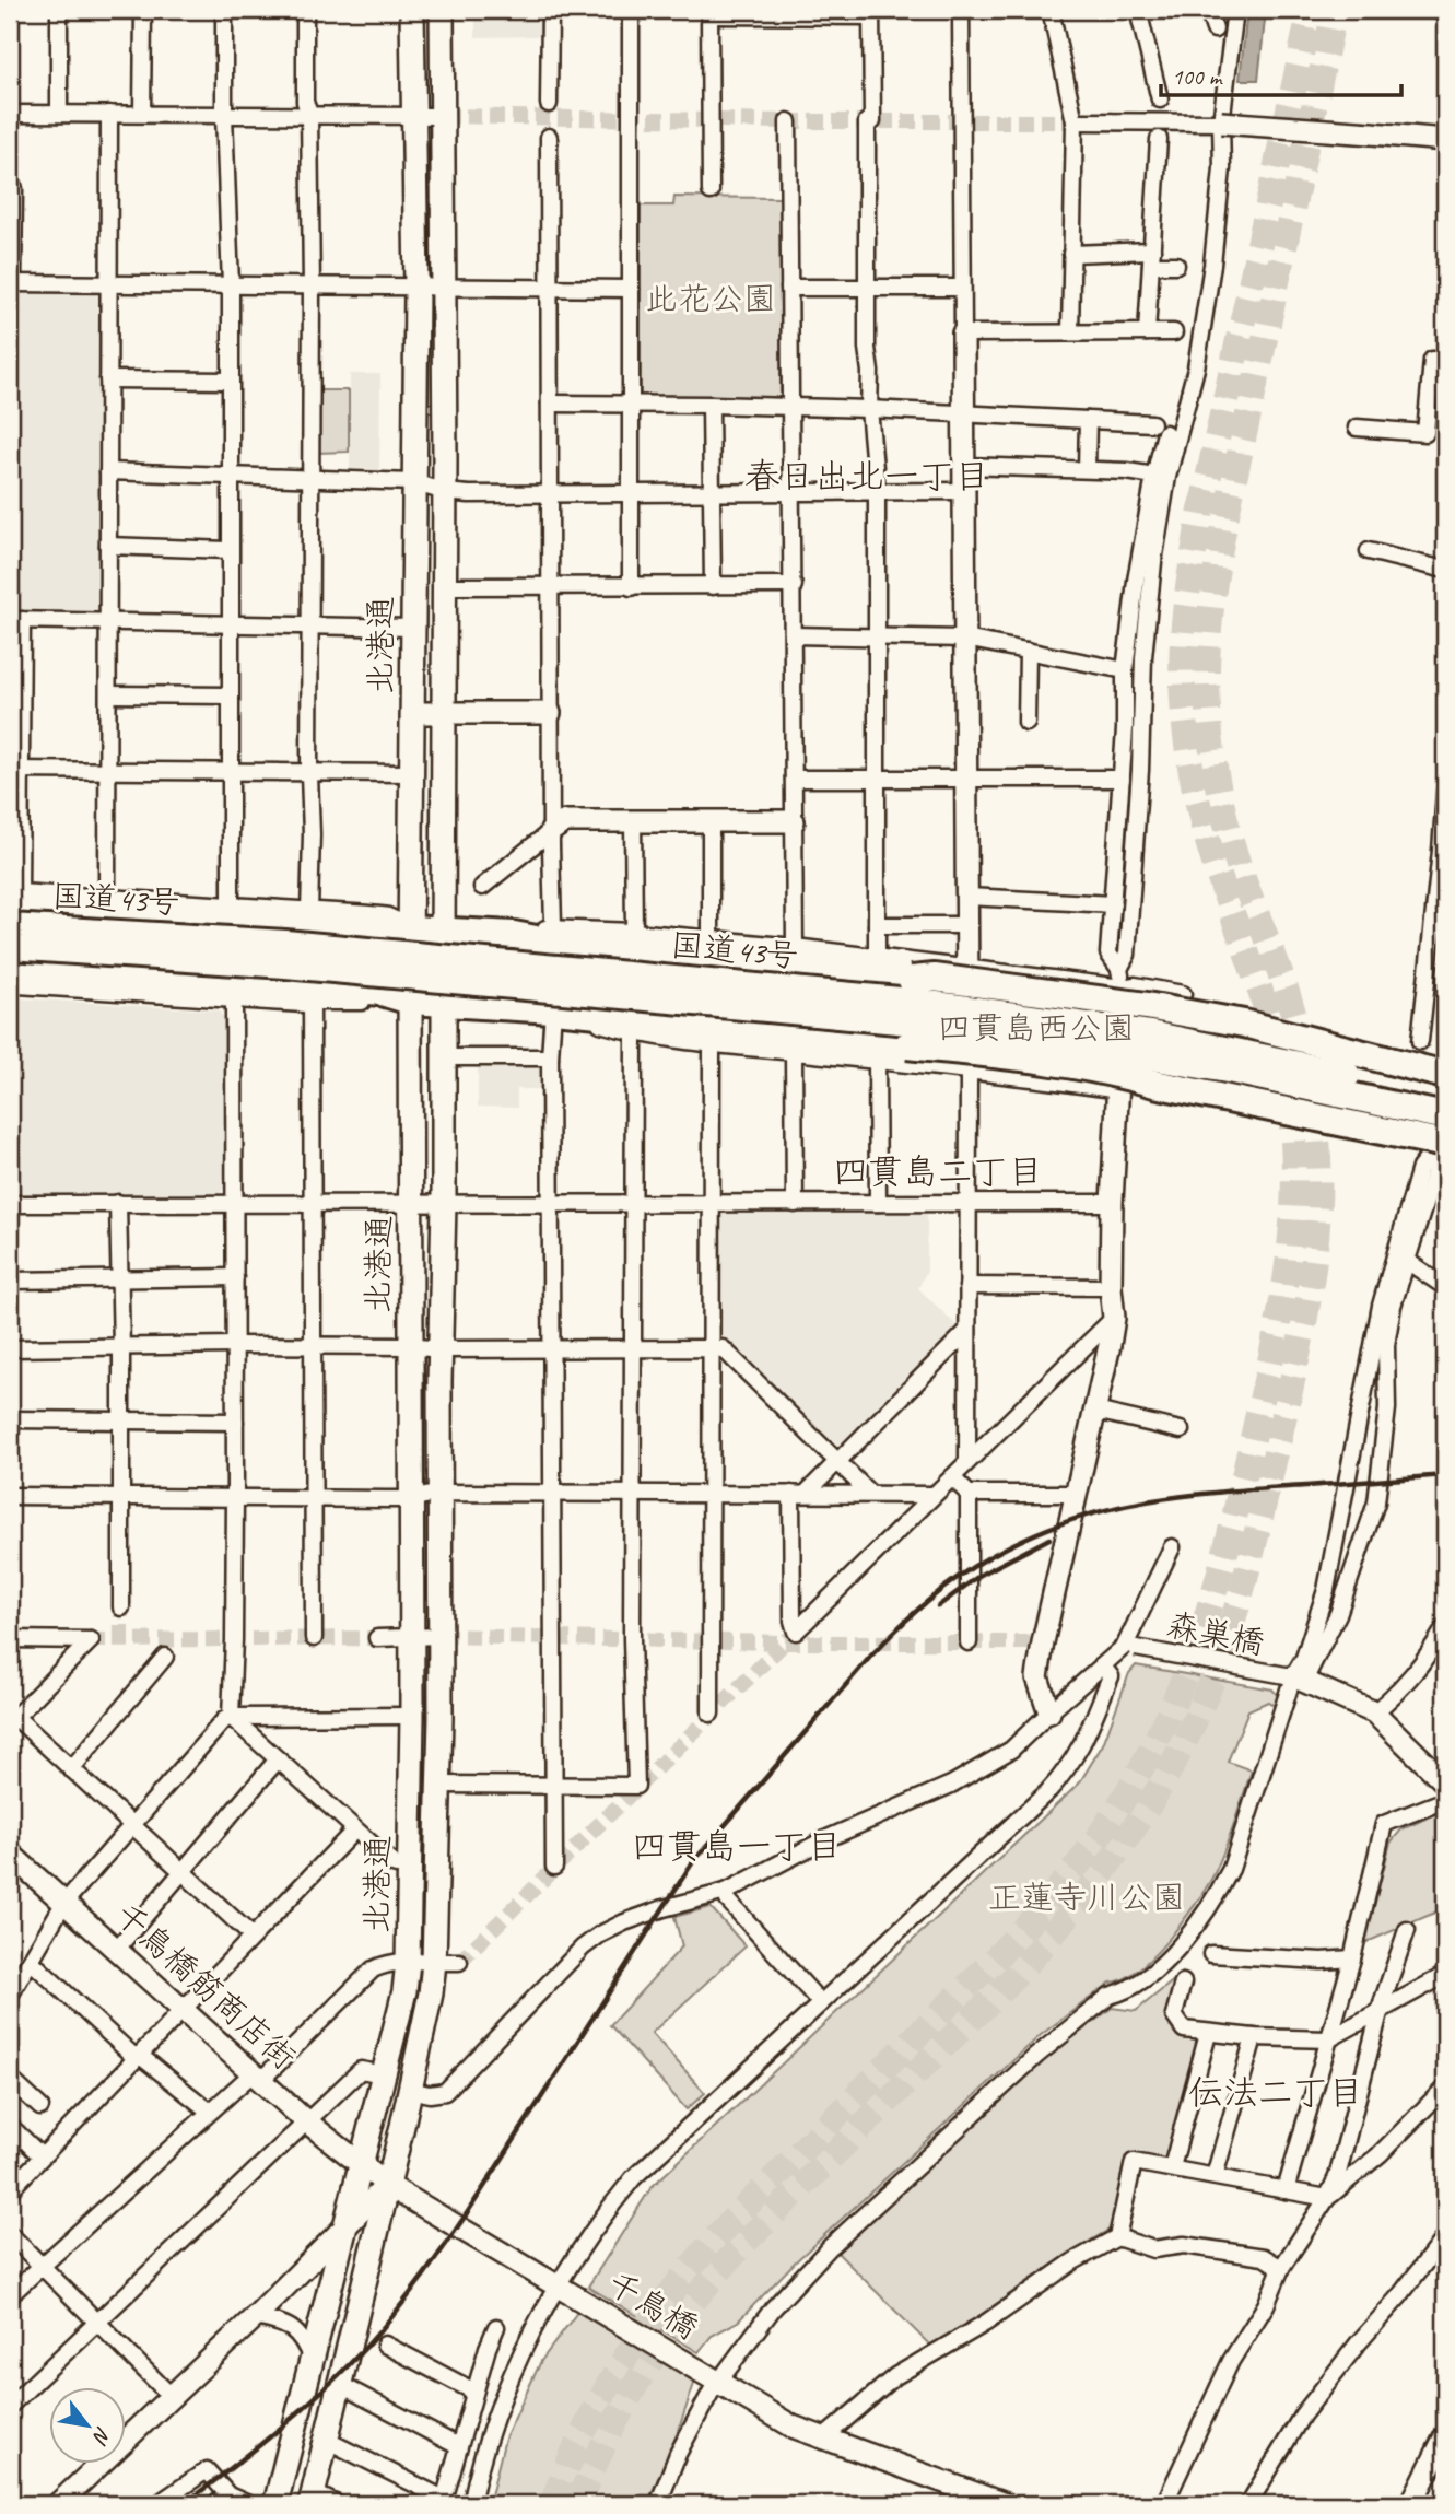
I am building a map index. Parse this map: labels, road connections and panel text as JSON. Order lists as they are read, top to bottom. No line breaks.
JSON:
{"streets":{"highway":["国道43号"],"main road":["北港通"],"street":["森巣橋","千鳥橋筋商店街","千鳥橋"]},"crossings":[["北港通","千鳥橋筋商店街"],["北港通","千鳥橋"],["千鳥橋筋商店街","千鳥橋"]],"districts":["春日出北一丁目","四貫島二丁目","四貫島一丁目","伝法二丁目"],"parks":["此花公園","四貫島西公園","正蓮寺川公園"],"scale_bar":"100 m","north":"bottom right"}
